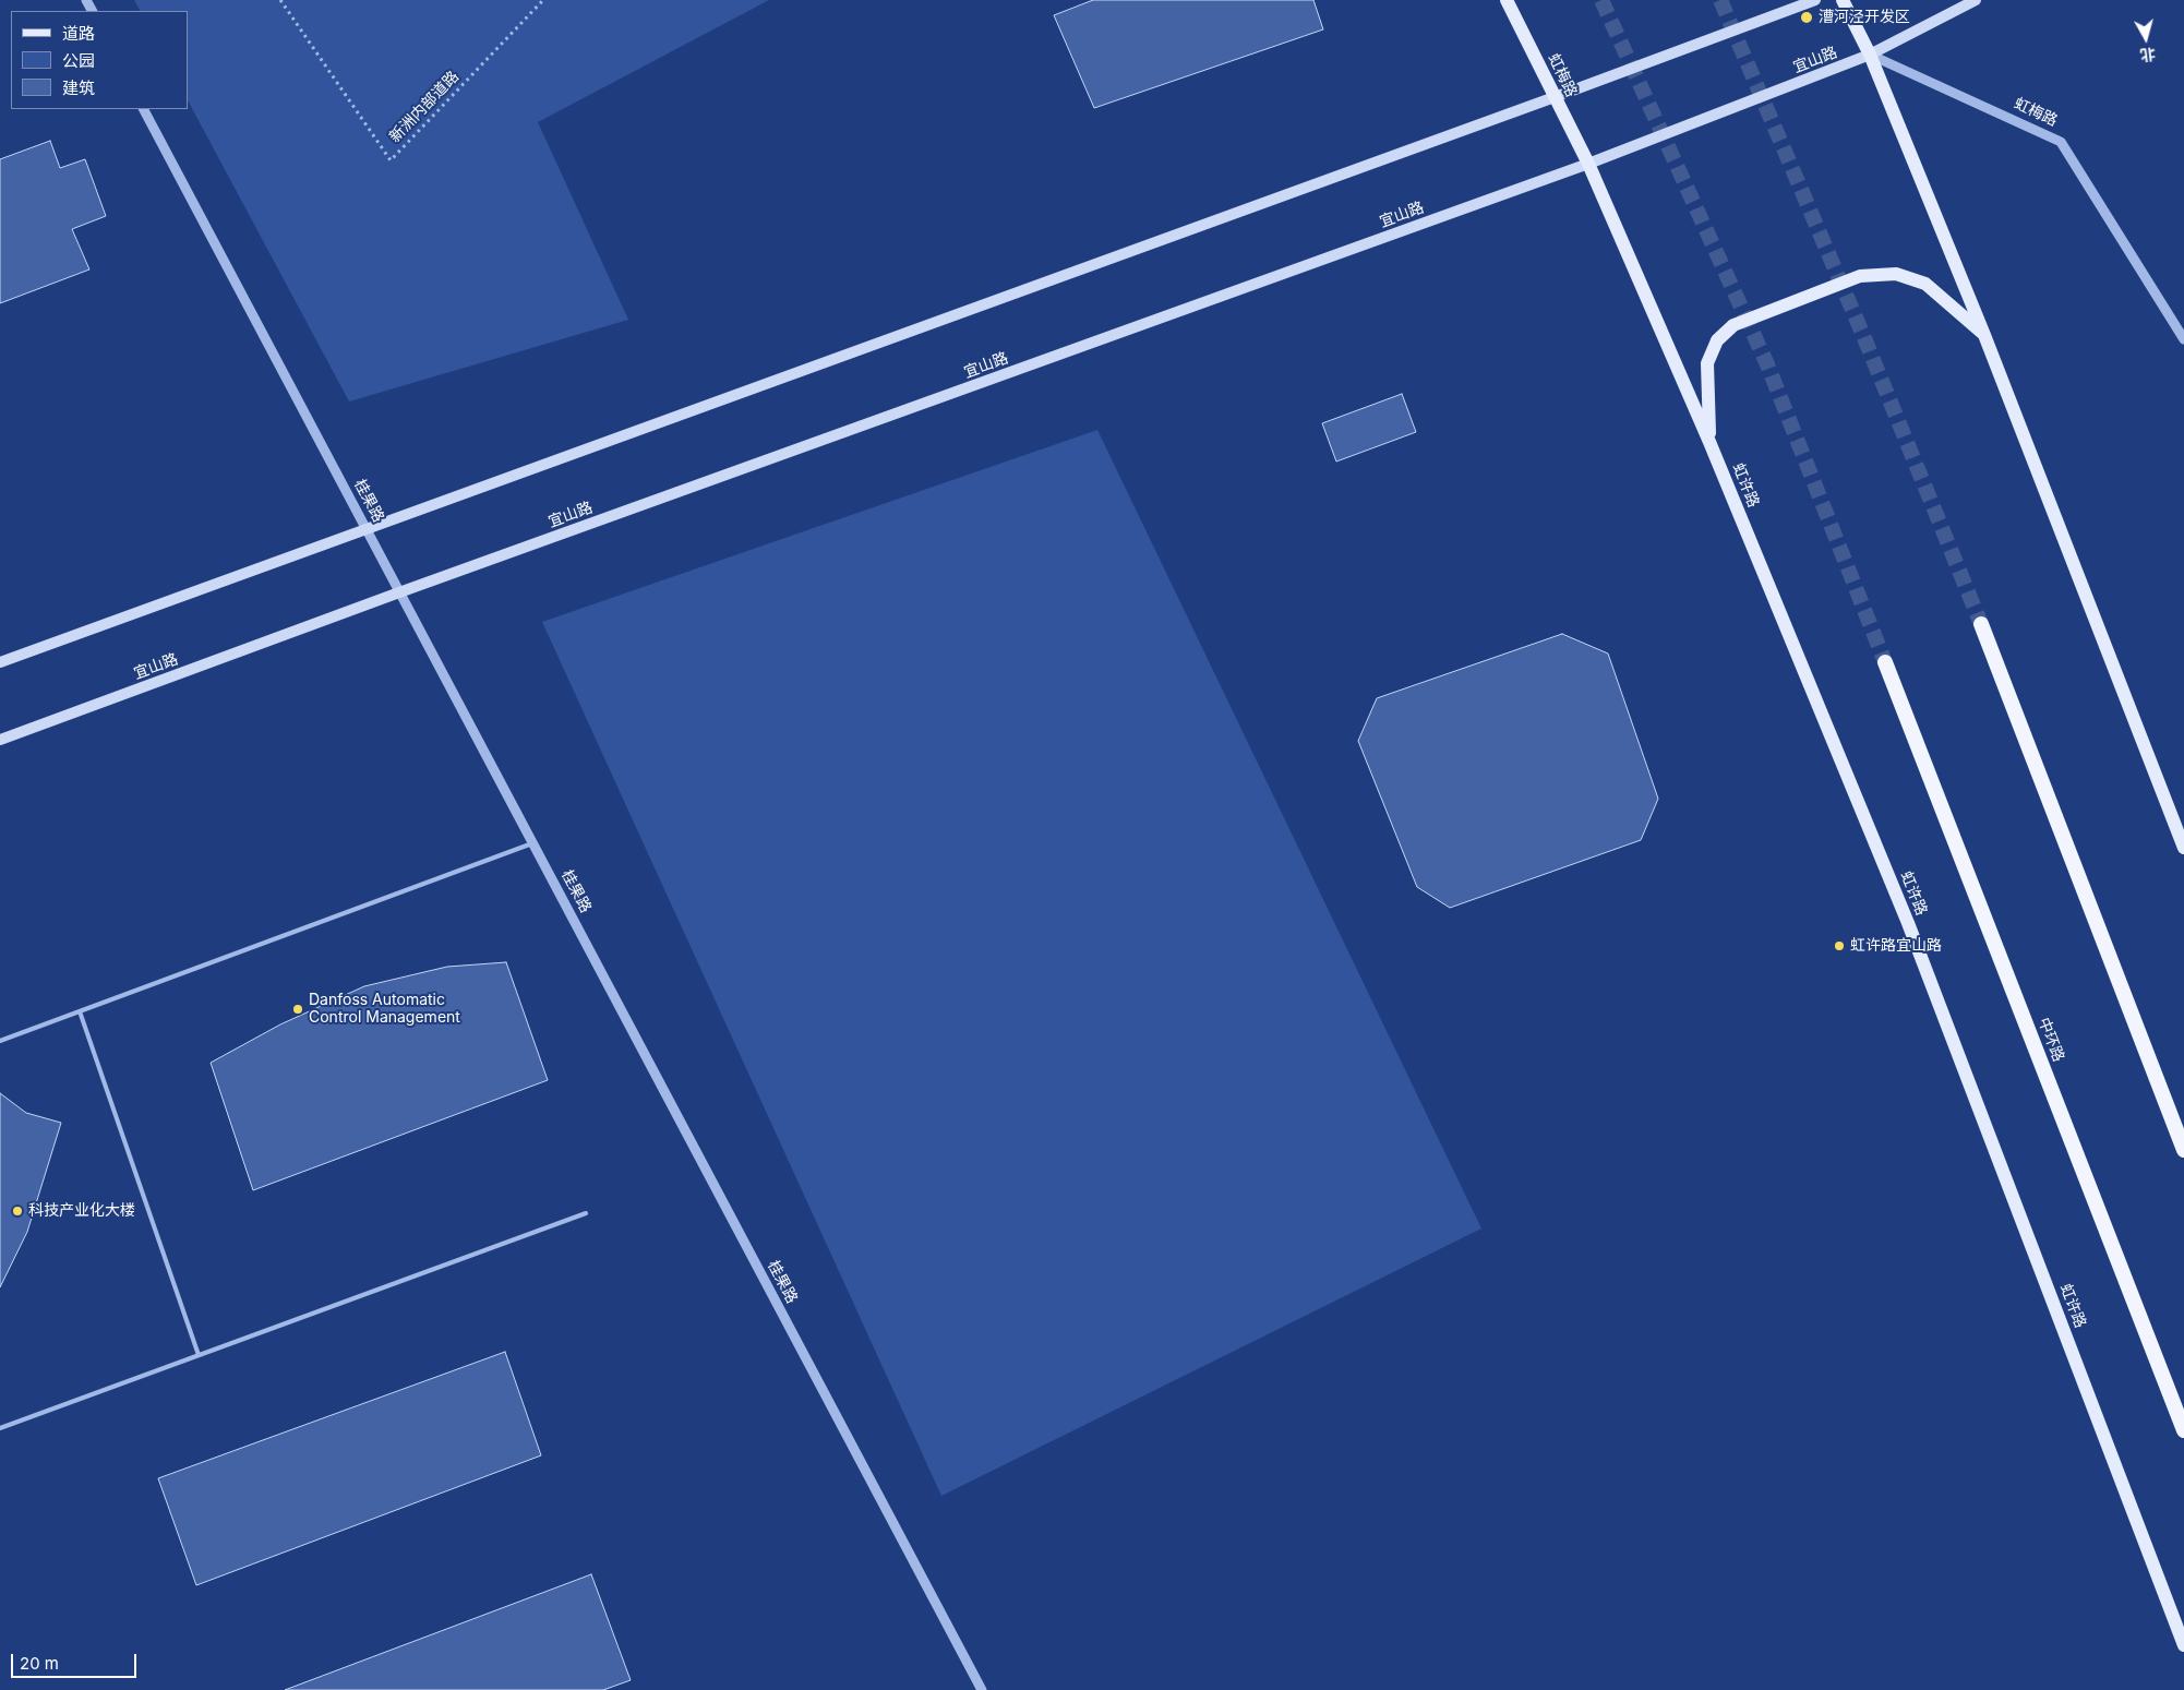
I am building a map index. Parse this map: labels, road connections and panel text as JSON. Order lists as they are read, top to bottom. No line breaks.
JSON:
{"streets":{"highway":["中环路"],"main road":["宜山路","虹梅路","虹许路"],"street":["桂果路"],"path":["新洲内部道路"]},"crossings":[["宜山路","虹梅路"],["宜山路","虹许路"],["宜山路","桂果路"],["虹梅路","虹许路"]],"places":["漕河泾开发区","虹许路宜山路","Danfoss Automatic Control Management","科技产业化大楼"],"legend":["道路","公园","建筑"],"scale_bar":"20 m","north":"bottom"}
